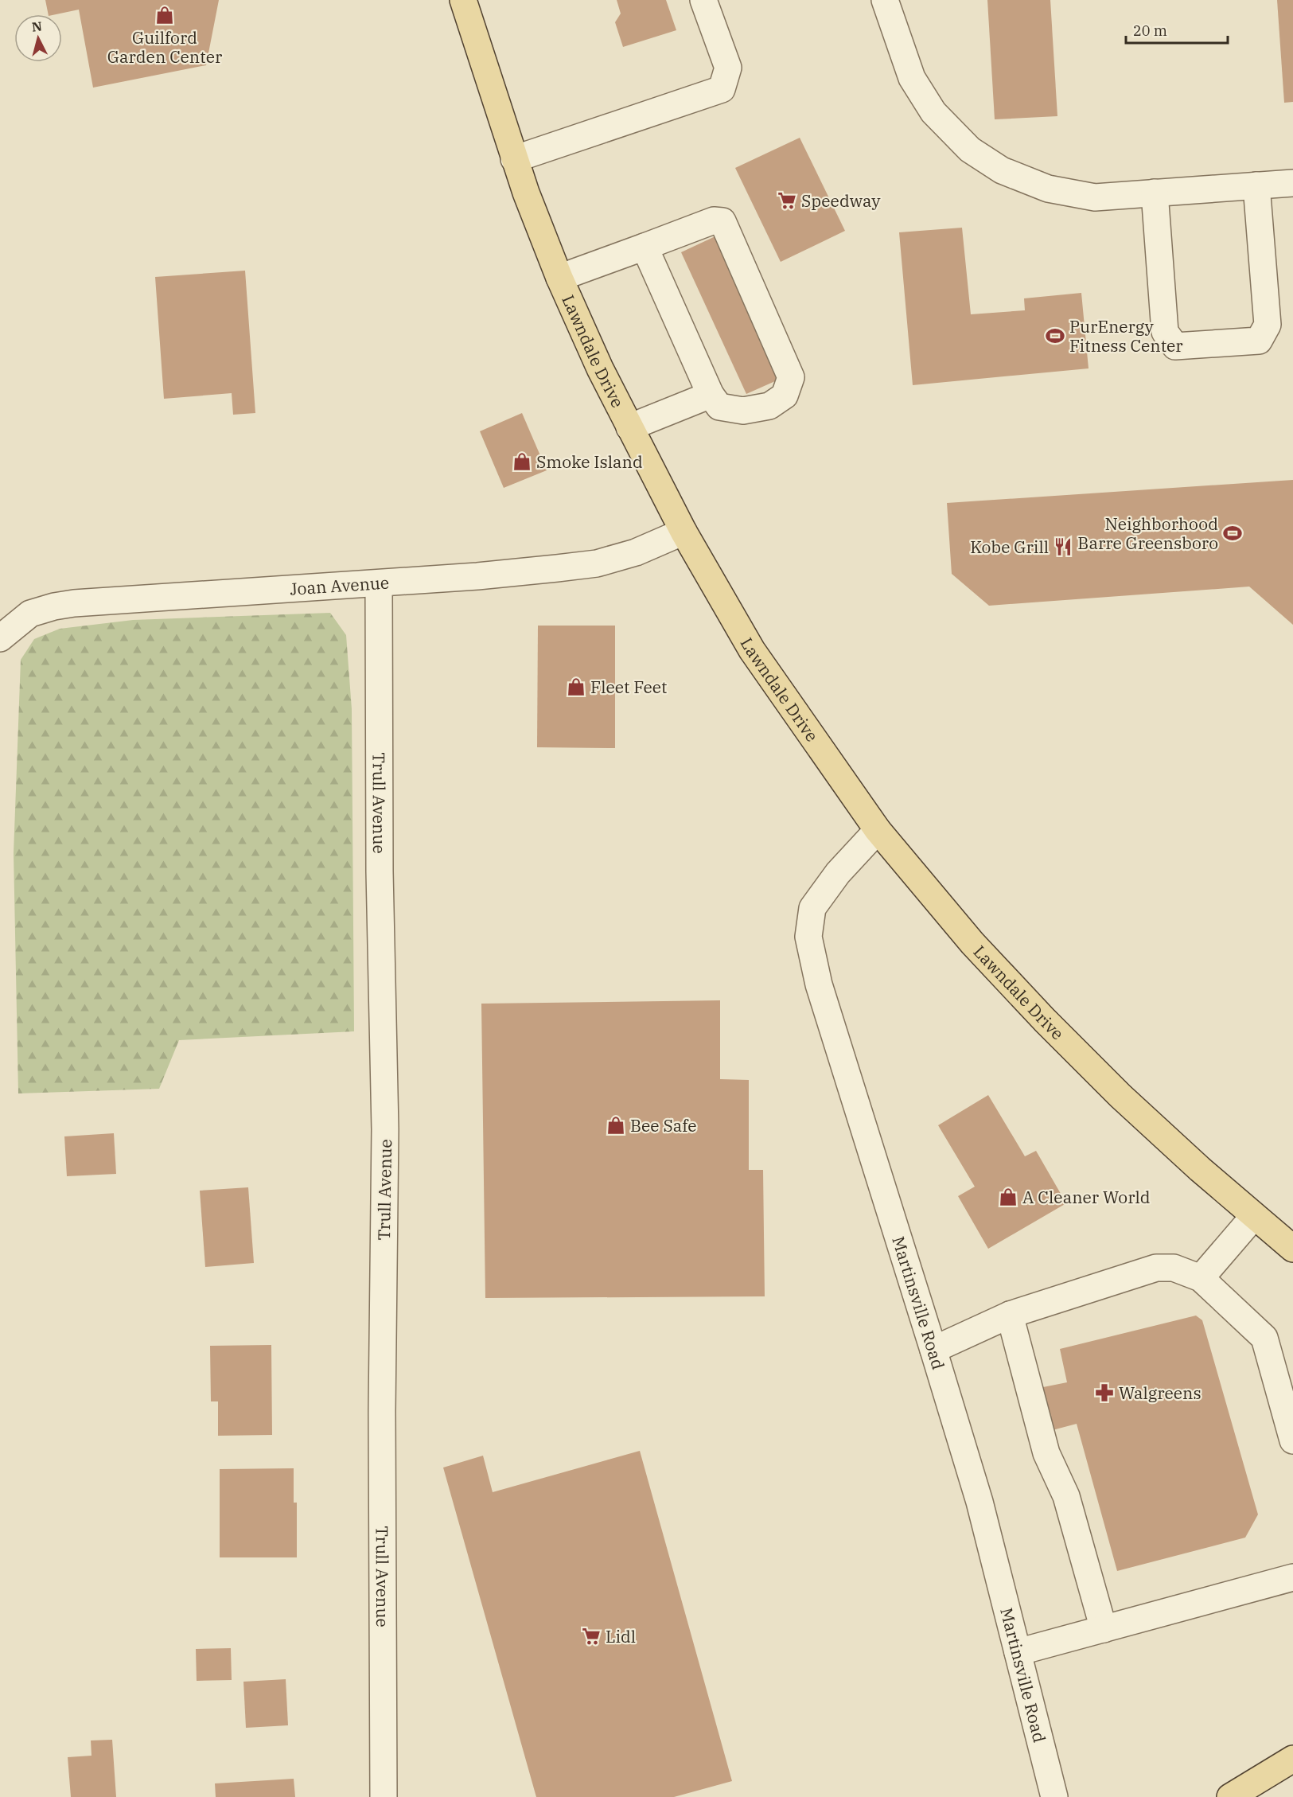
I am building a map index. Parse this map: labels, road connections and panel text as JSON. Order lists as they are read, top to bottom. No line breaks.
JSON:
{"streets":{"main road":["Lawndale Drive"],"street":["Joan Avenue","Trull Avenue","Martinsville Road"]},"crossings":[["Lawndale Drive","Joan Avenue"],["Lawndale Drive","Martinsville Road"],["Joan Avenue","Trull Avenue"]],"places":{"shop":["Guilford Garden Center","Smoke Island","Fleet Feet","Bee Safe","A Cleaner World"],"supermarket":["Speedway","Lidl"],"sports":["PurEnergy Fitness Center","Neighborhood Barre Greensboro"],"restaurant":["Kobe Grill"],"pharmacy":["Walgreens"]},"scale_bar":"20 m","north":"top"}
